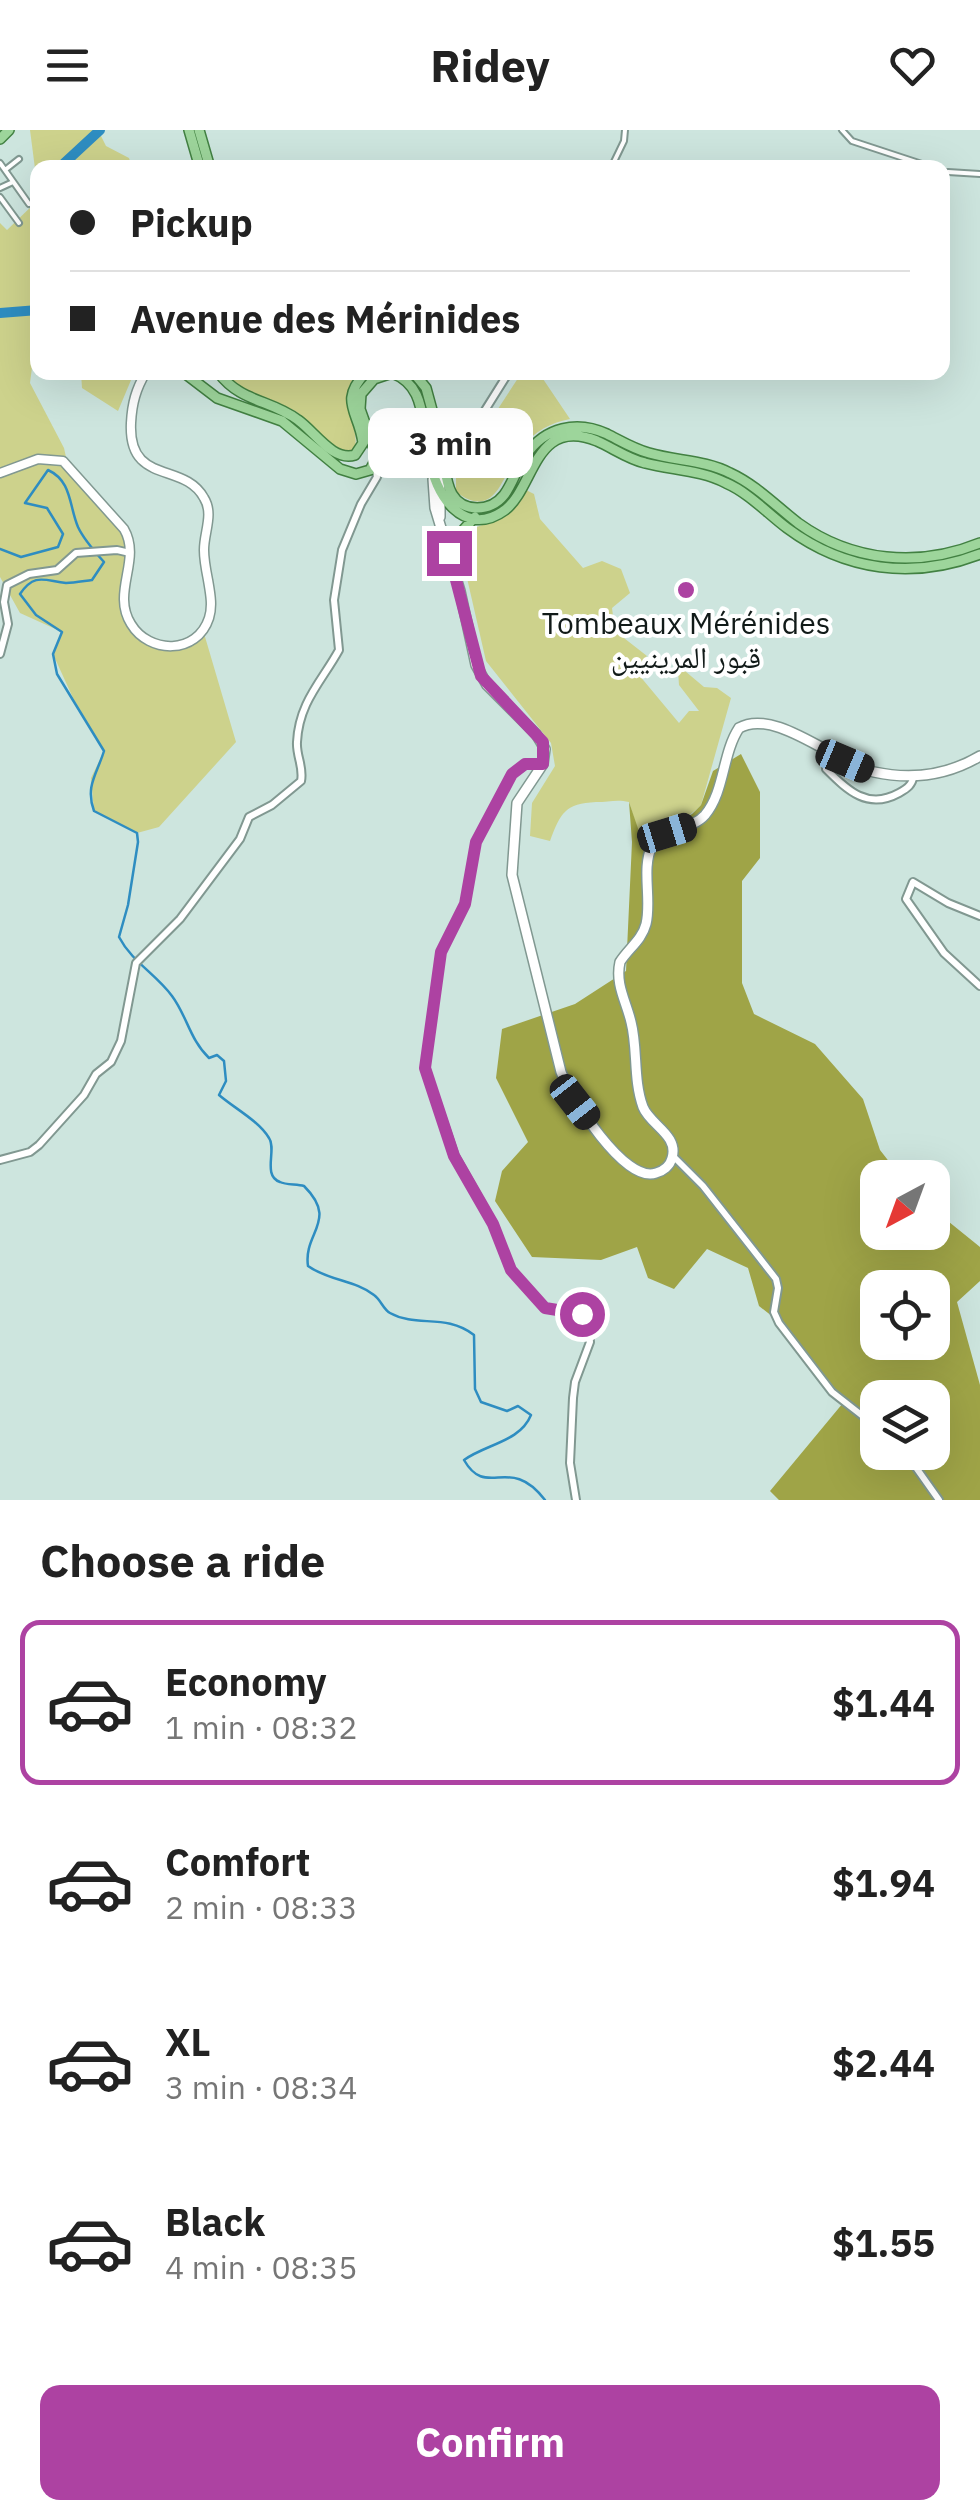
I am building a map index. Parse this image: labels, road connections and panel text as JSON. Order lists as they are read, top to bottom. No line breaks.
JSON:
{"places":["Tombeaux Mérénides قبور المرينيين"],"north":"bottom left","page":{"header":"Ridey","banner":["Pickup","Avenue des Mérinides"],"bubble":"3 min","heading":"Choose a ride","list":[{"name":"Economy","note":"1 min · 08:32","value":"$1.44"},{"name":"Comfort","note":"2 min · 08:33","value":"$1.94"},{"name":"XL","note":"3 min · 08:34","value":"$2.44"},{"name":"Black","note":"4 min · 08:35","value":"$1.55"}],"buttons":"Confirm"}}
